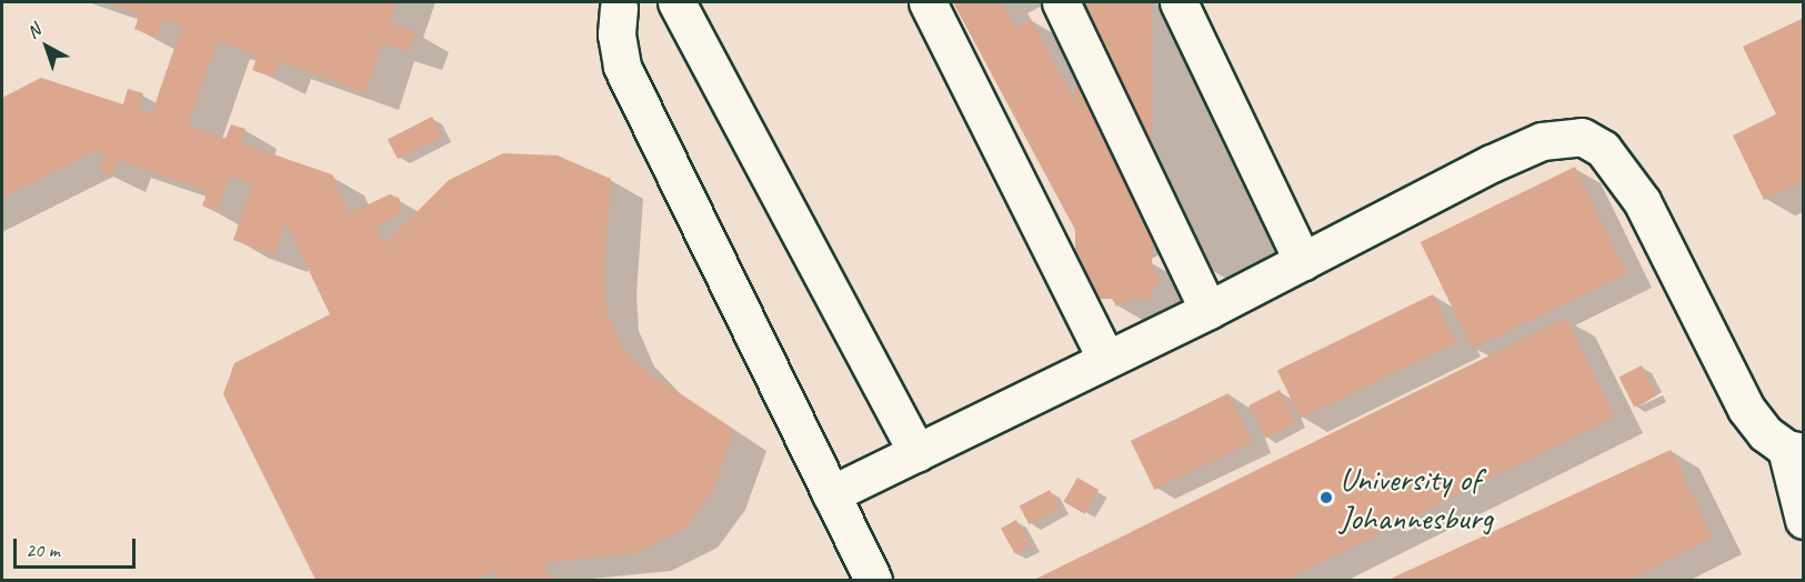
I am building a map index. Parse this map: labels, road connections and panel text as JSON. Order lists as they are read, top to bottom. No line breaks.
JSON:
{"places":["University of Johannesburg"],"scale_bar":"20 m","north":"top left"}
